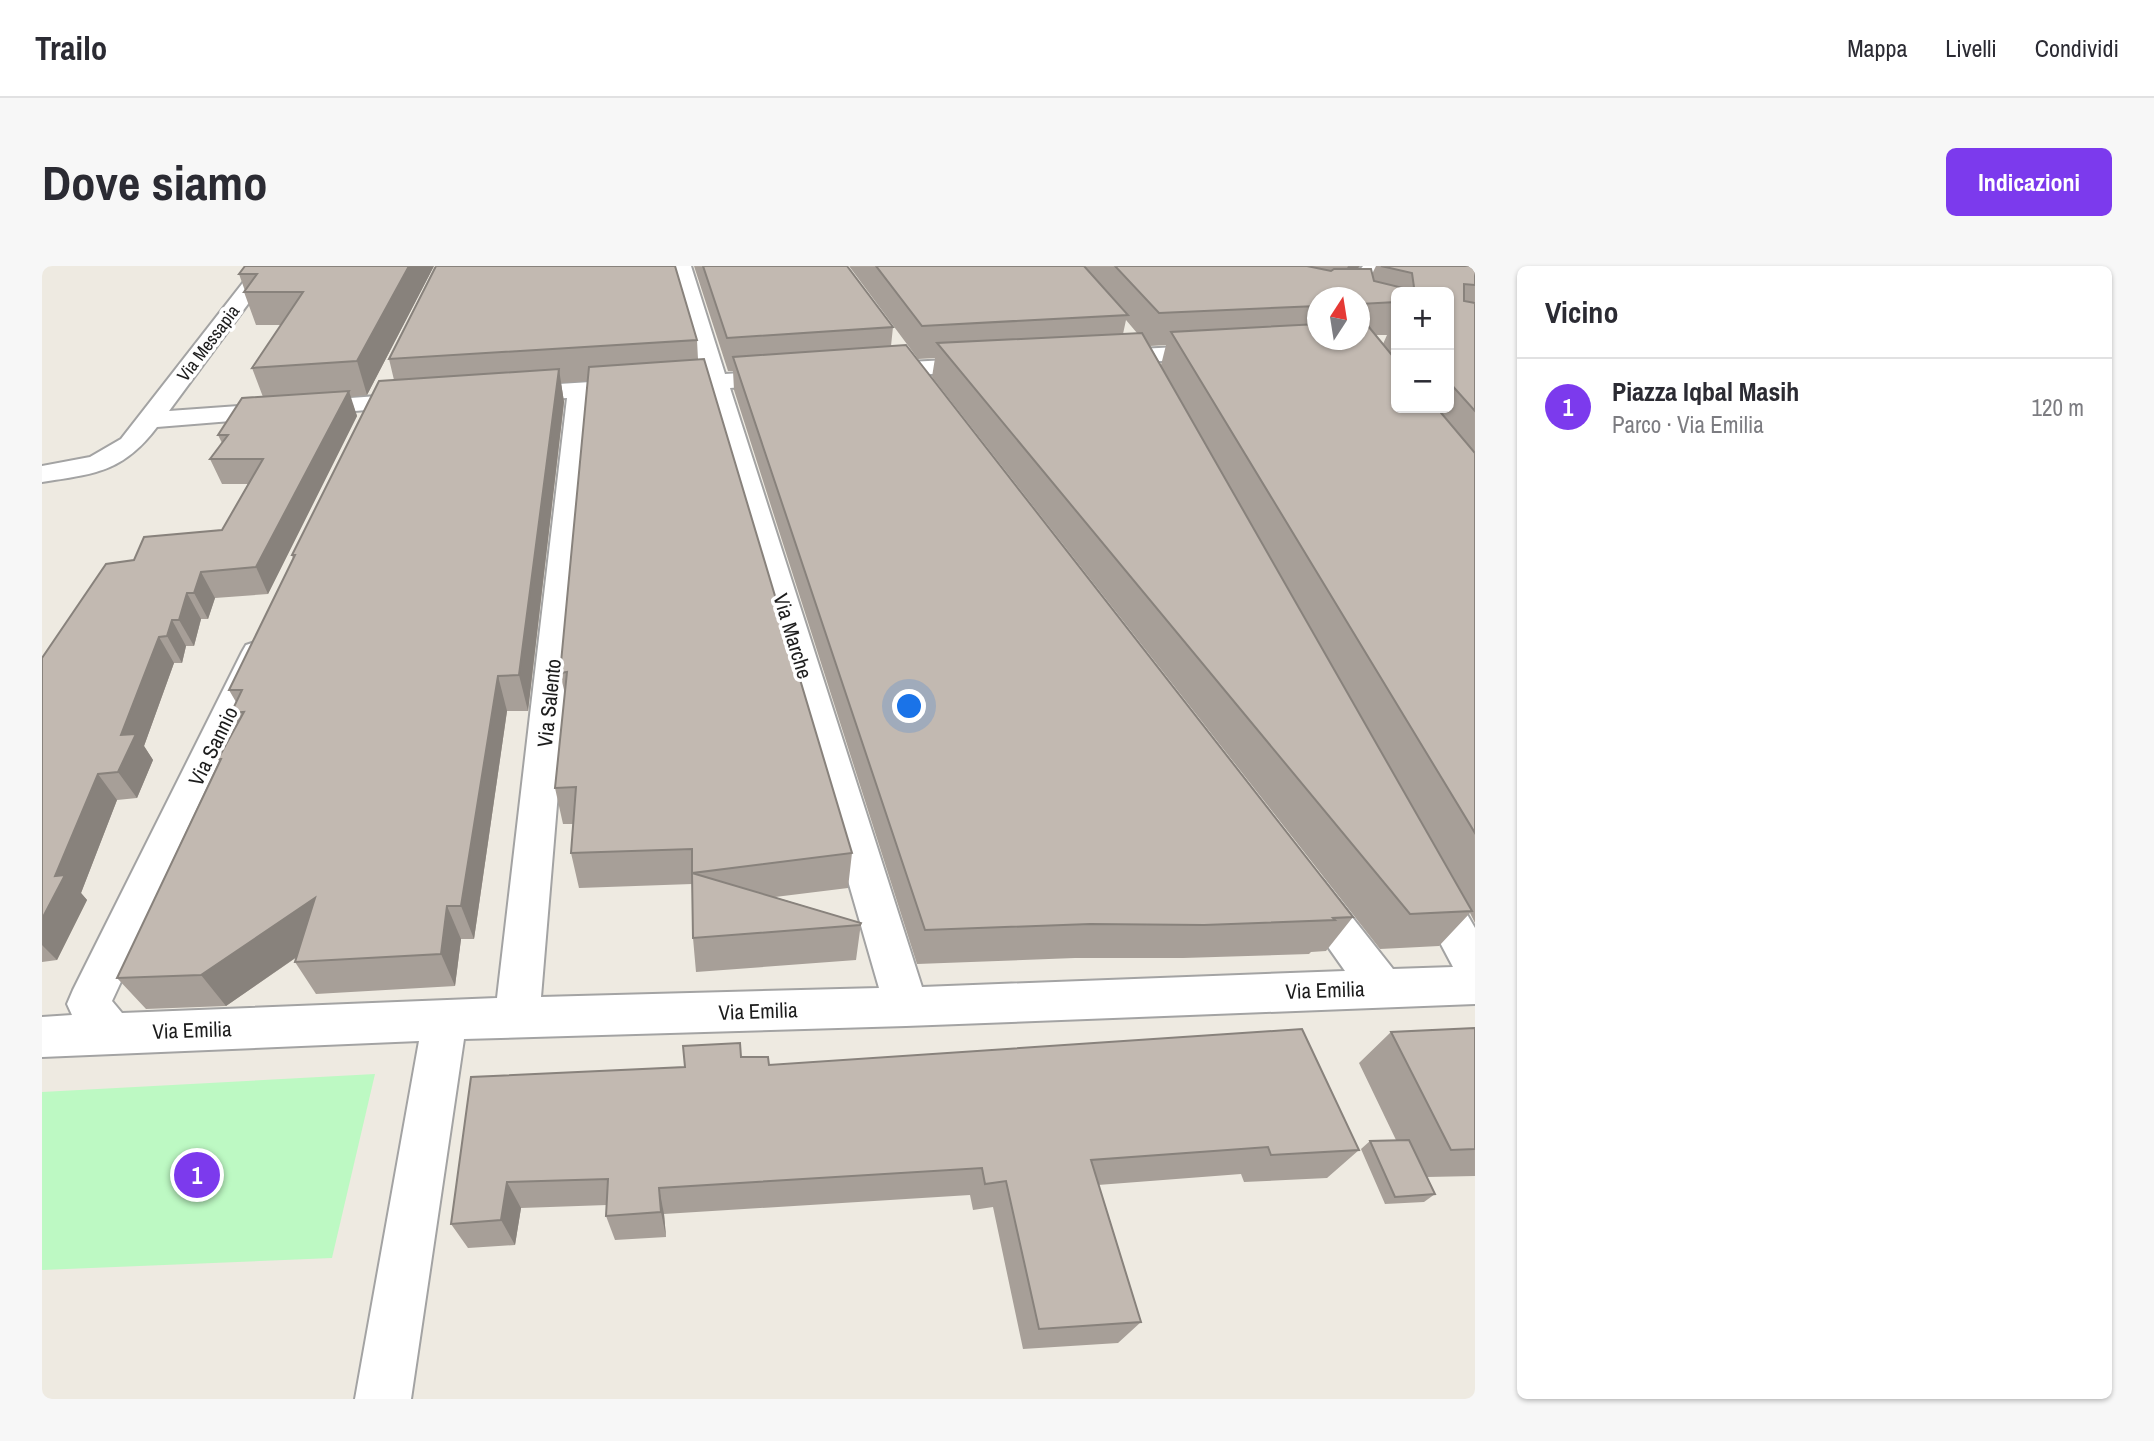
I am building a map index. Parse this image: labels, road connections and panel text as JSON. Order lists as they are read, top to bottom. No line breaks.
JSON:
{"streets":{"street":["Via Messapia","Via Marche","Via Salento","Via Sannio","Via Emilia"]},"crossings":[["Via Marche","Via Emilia"],["Via Salento","Via Emilia"],["Via Sannio","Via Emilia"]],"north":"top","page":{"header":"Trailo","nav":["Mappa","Livelli","Condividi"],"buttons":"Indicazioni","title":"Dove siamo","heading":"Vicino","map_buttons":["+","−"],"list":[{"mark":"1","name":"Piazza Iqbal Masih","note":"Parco · Via Emilia","value":"120 m"}],"pins":"1"}}
